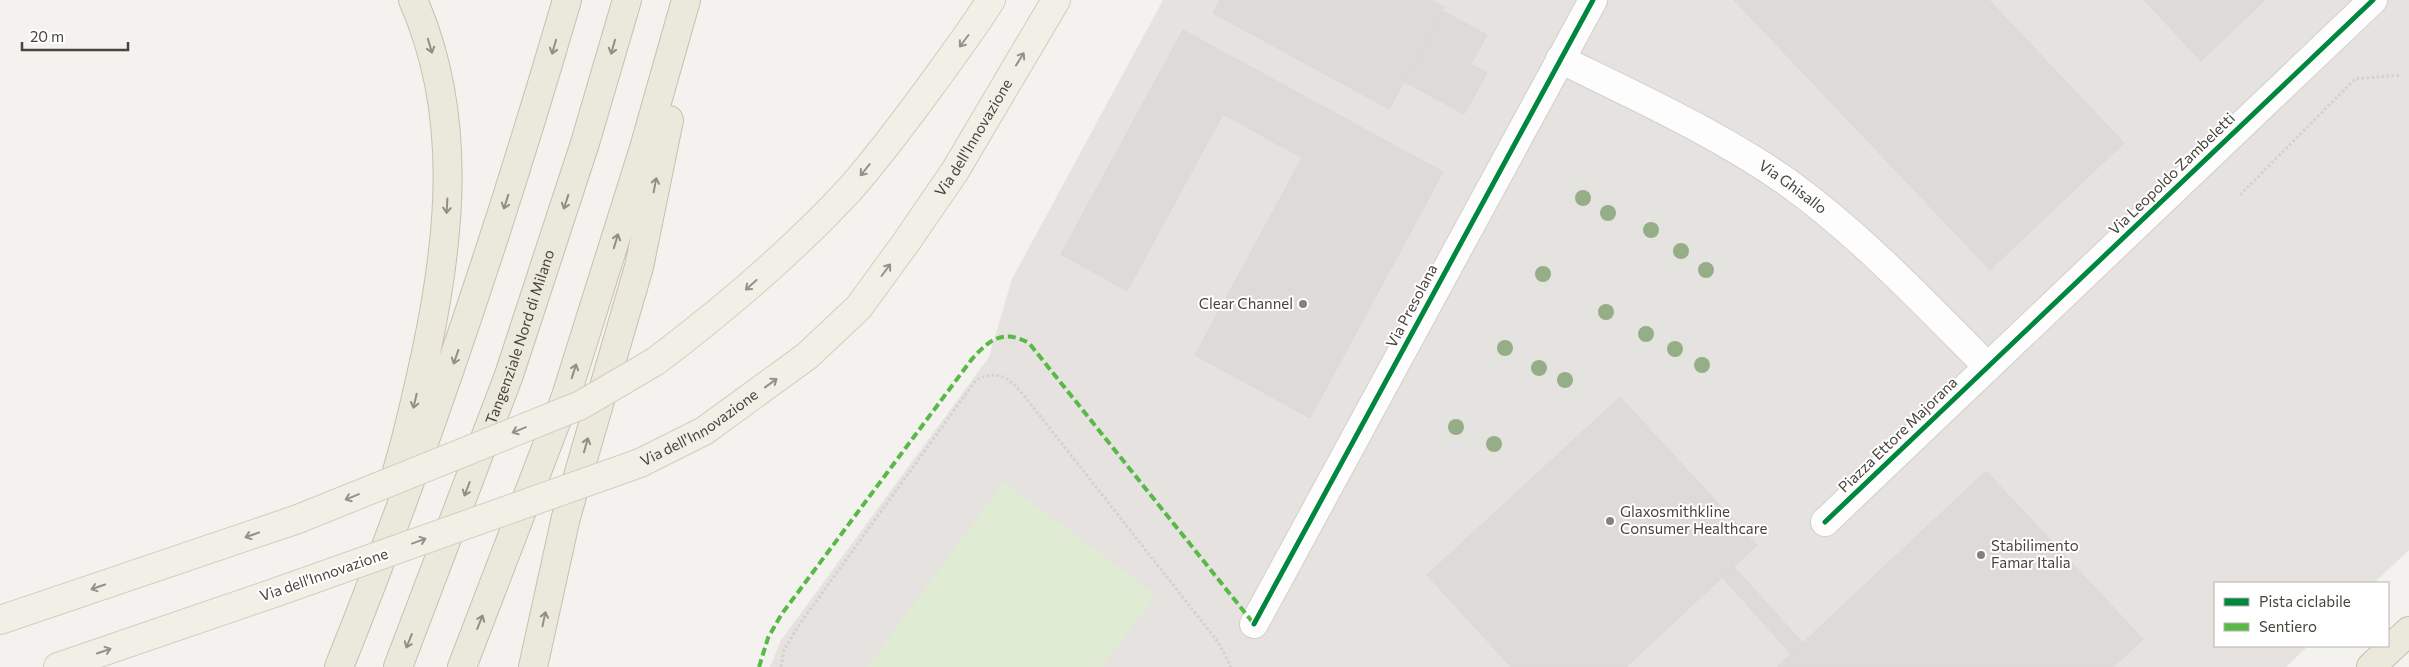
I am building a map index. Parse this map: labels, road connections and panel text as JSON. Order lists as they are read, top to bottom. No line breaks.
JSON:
{"streets":{"highway":["Tangenziale Nord di Milano"],"main road":["Via dell'Innovazione"],"street":["Via Leopoldo Zambeletti","Via Ghisallo","Via Presolana","Piazza Ettore Majorana"]},"crossings":[["Via Leopoldo Zambeletti","Via Ghisallo"],["Via Leopoldo Zambeletti","Piazza Ettore Majorana"],["Via Ghisallo","Via Presolana"],["Via Ghisallo","Piazza Ettore Majorana"]],"places":["Clear Channel","Glaxosmithkline Consumer Healthcare","Stabilimento Famar Italia"],"legend":["Pista ciclabile","Sentiero"],"scale_bar":"20 m"}
